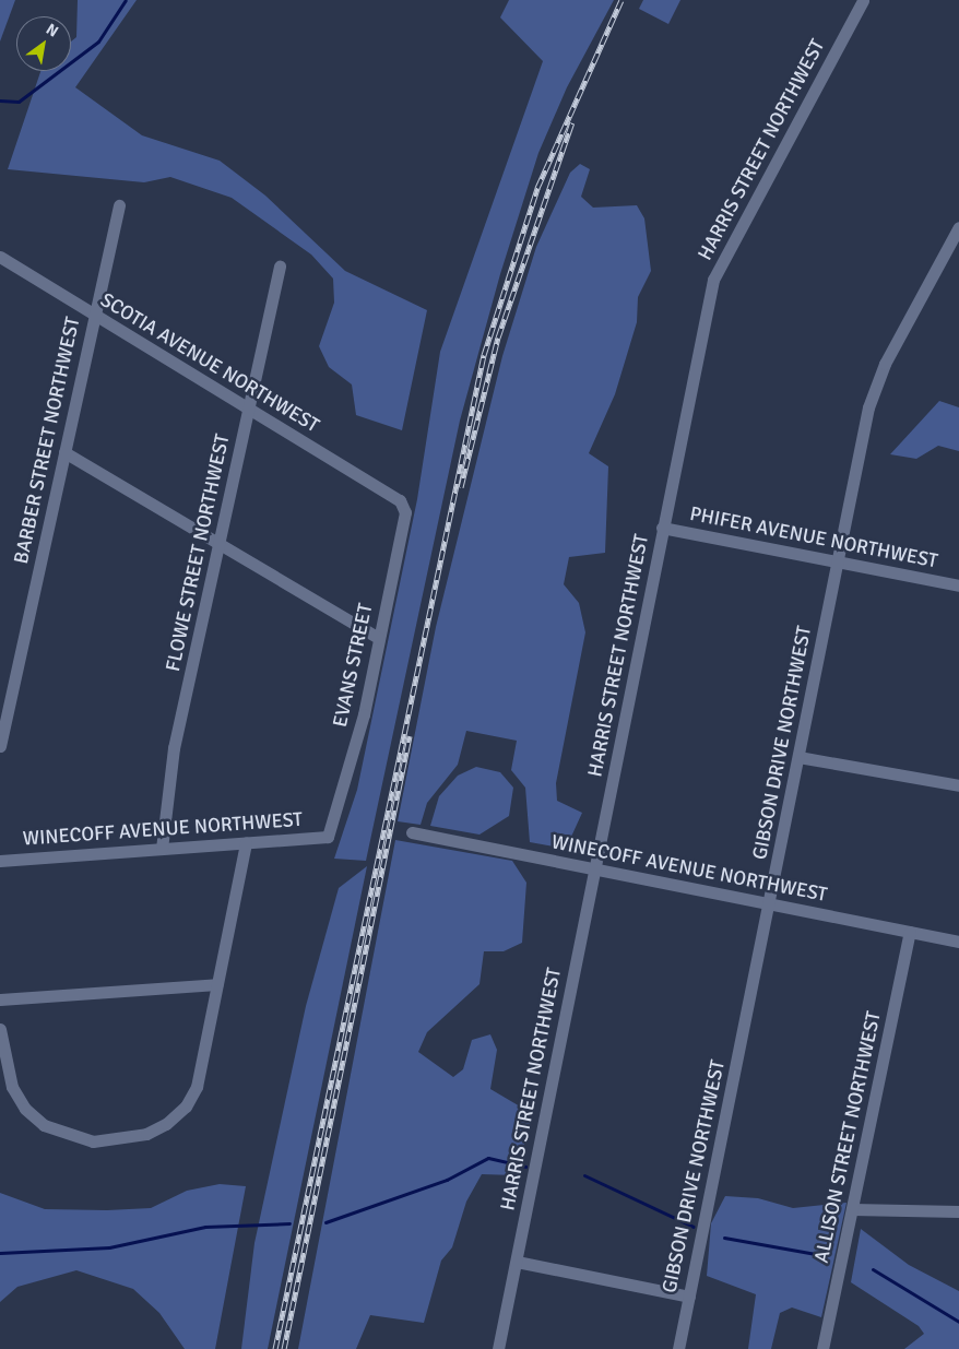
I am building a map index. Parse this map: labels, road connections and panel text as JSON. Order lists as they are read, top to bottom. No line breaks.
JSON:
{"streets":{"street":["HARRIS STREET NORTHWEST","SCOTIA AVENUE NORTHWEST","BARBER STREET NORTHWEST","PHIFER AVENUE NORTHWEST","FLOWE STREET NORTHWEST","EVANS STREET","GIBSON DRIVE NORTHWEST","WINECOFF AVENUE NORTHWEST","ALLISON STREET NORTHWEST"]},"crossings":[["HARRIS STREET NORTHWEST","PHIFER AVENUE NORTHWEST"],["HARRIS STREET NORTHWEST","WINECOFF AVENUE NORTHWEST"],["SCOTIA AVENUE NORTHWEST","BARBER STREET NORTHWEST"],["SCOTIA AVENUE NORTHWEST","FLOWE STREET NORTHWEST"],["SCOTIA AVENUE NORTHWEST","EVANS STREET"],["PHIFER AVENUE NORTHWEST","GIBSON DRIVE NORTHWEST"],["FLOWE STREET NORTHWEST","WINECOFF AVENUE NORTHWEST"],["EVANS STREET","WINECOFF AVENUE NORTHWEST"],["GIBSON DRIVE NORTHWEST","WINECOFF AVENUE NORTHWEST"],["WINECOFF AVENUE NORTHWEST","ALLISON STREET NORTHWEST"]],"north":"top right"}
